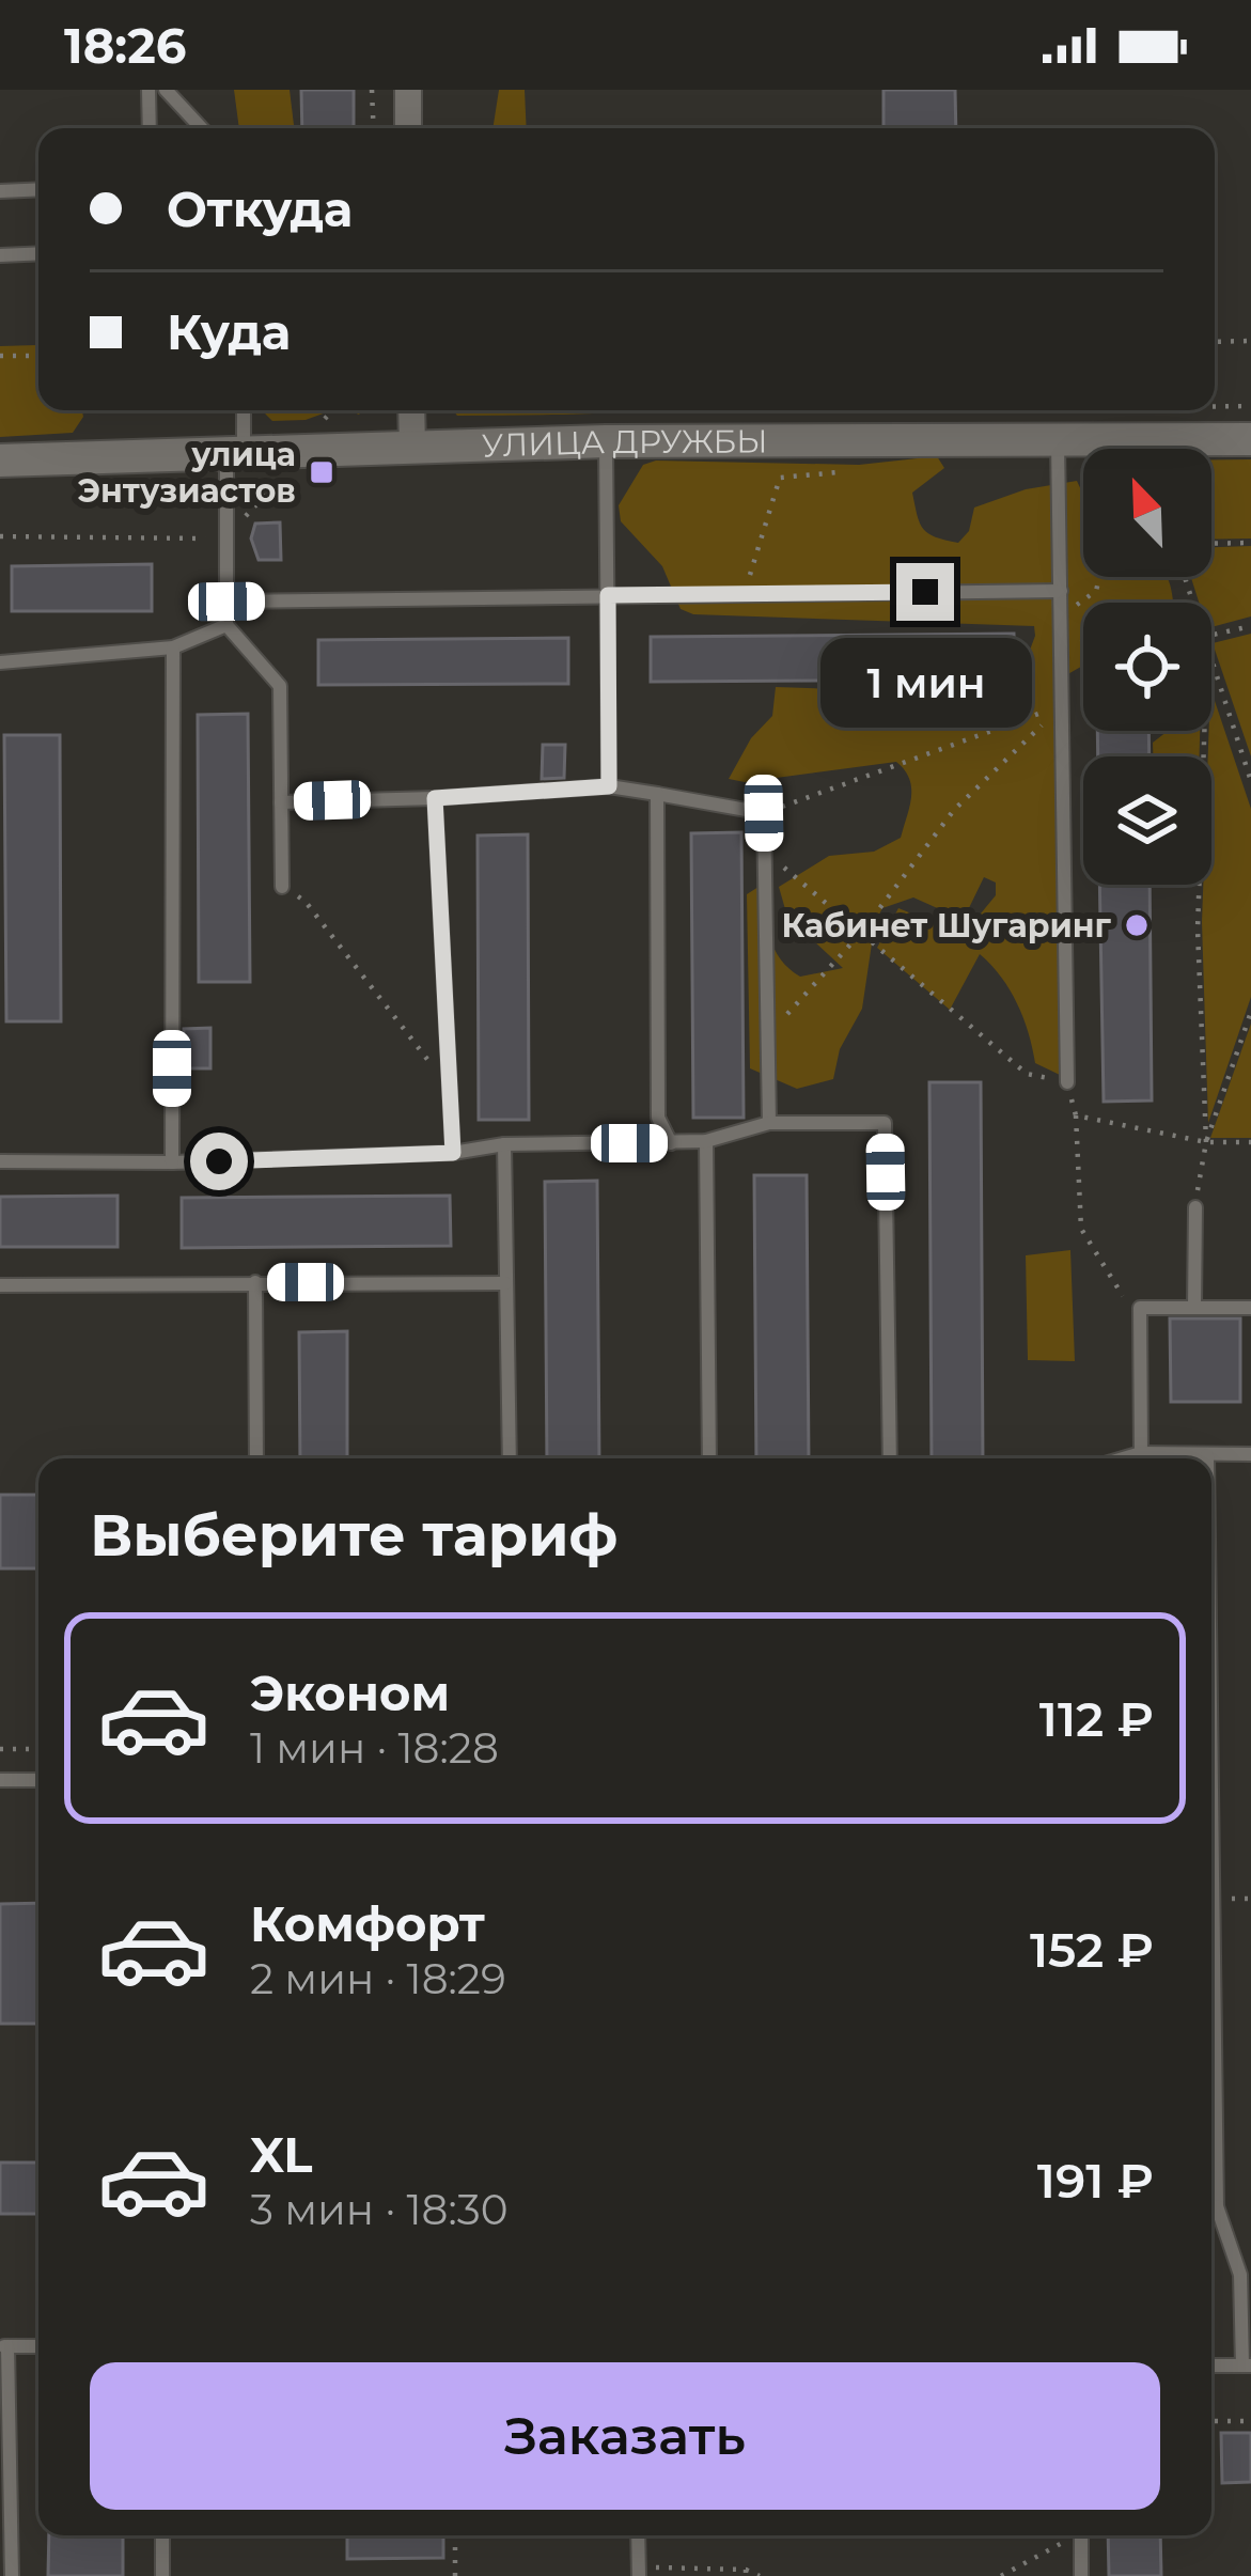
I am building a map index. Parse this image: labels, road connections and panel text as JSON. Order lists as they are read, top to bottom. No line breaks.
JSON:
{"streets":{"street":["УЛИЦА ДРУЖБЫ"]},"places":{"transit":["улица Энтузиастов"],"other":["Кабинет Шугаринг"]},"north":"top left","page":{"status":"18:26","banner":["Откуда","Куда"],"bubble":"1 мин","heading":"Выберите тариф","list":[{"name":"Эконом","note":"1 мин · 18:28","value":"112 ₽"},{"name":"Комфорт","note":"2 мин · 18:29","value":"152 ₽"},{"name":"XL","note":"3 мин · 18:30","value":"191 ₽"}],"buttons":"Заказать"}}
